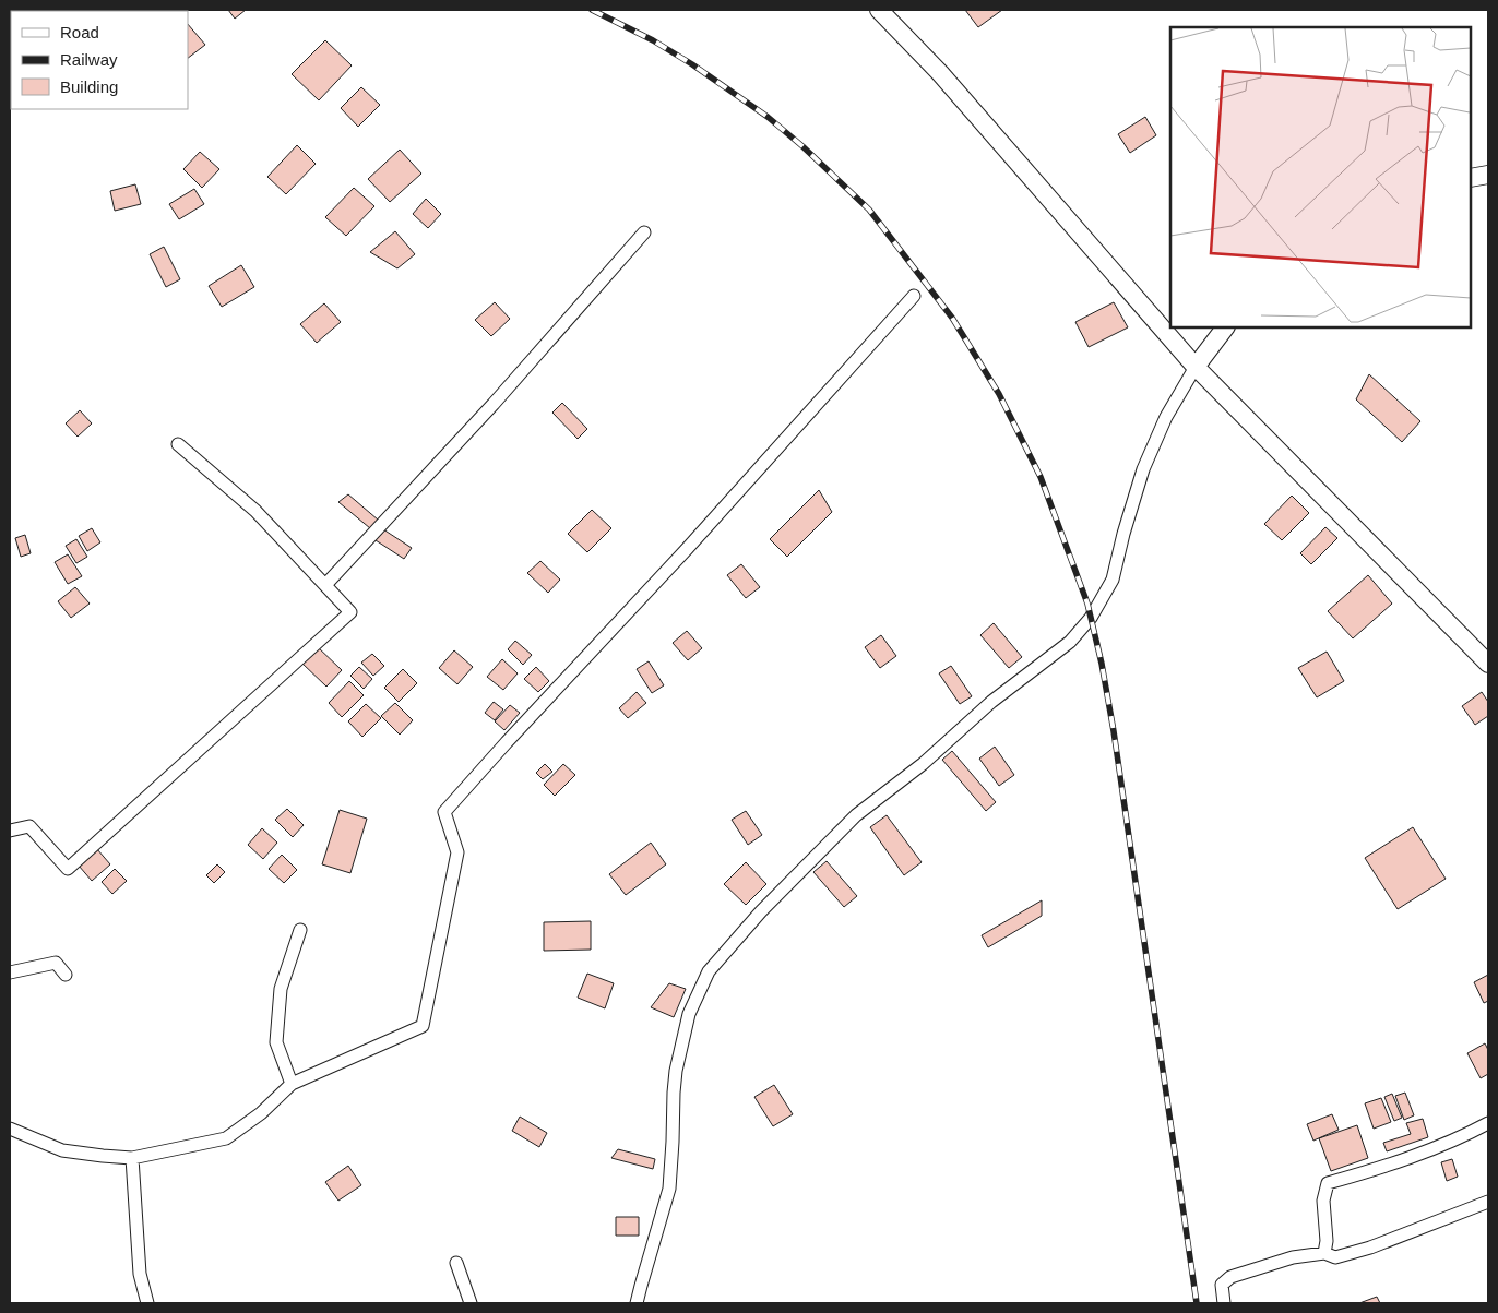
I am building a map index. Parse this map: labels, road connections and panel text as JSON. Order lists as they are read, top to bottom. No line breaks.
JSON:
{"legend":["Road","Railway","Building"]}
